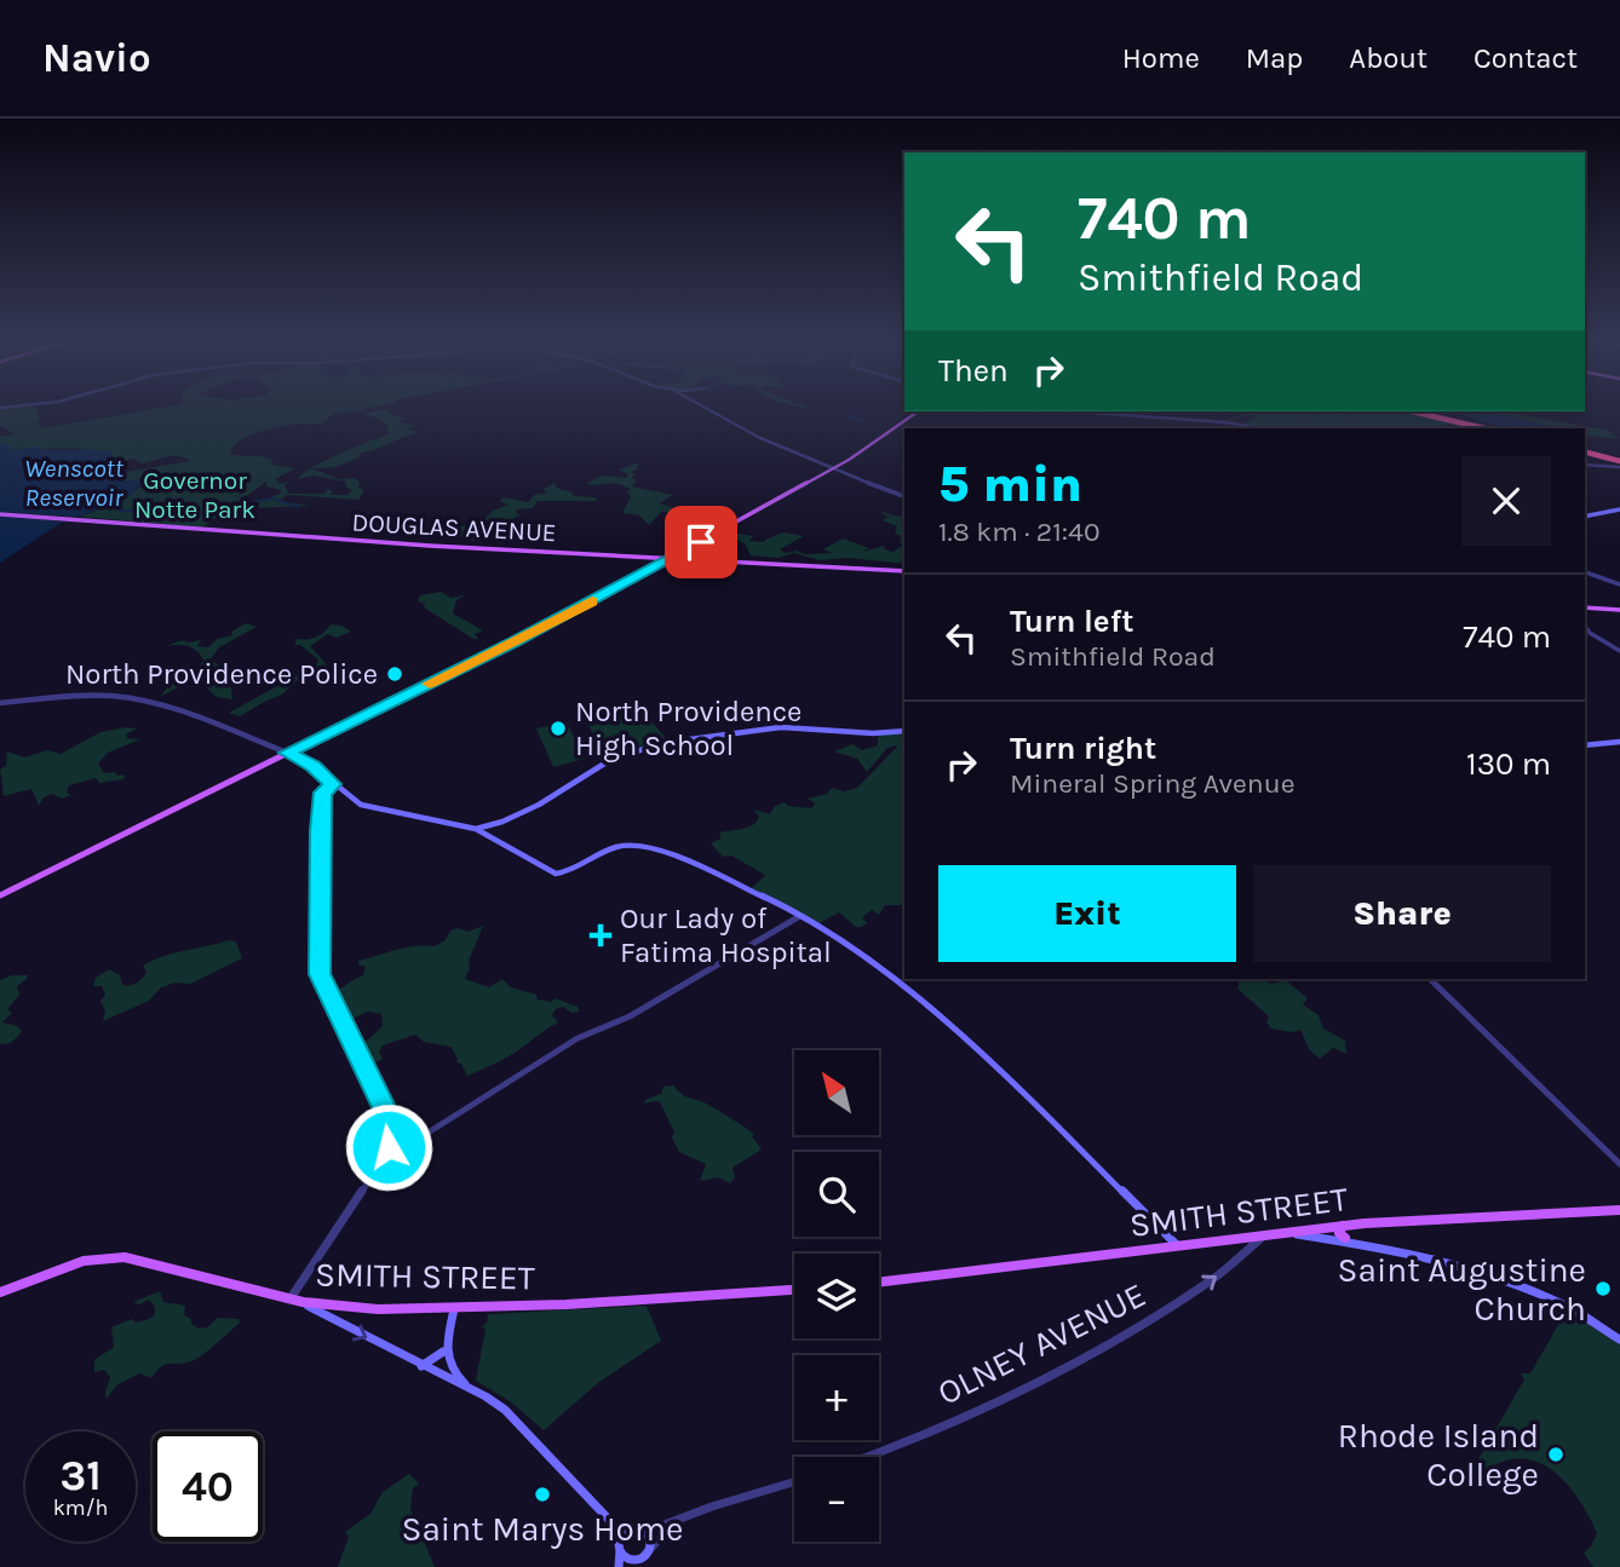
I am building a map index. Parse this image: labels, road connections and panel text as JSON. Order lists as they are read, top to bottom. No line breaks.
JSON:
{"streets":{"main road":["DOUGLAS AVENUE","SMITH STREET"],"street":["OLNEY AVENUE"]},"crossings":[["SMITH STREET","OLNEY AVENUE"]],"one_way":["OLNEY AVENUE"],"water":["Wenscott Reservoir"],"parks":["Governor Notte Park"],"places":{"other":["North Providence Police","North Providence High School","Saint Augustine Church","Rhode Island College","Saint Marys Home"],"health":["Our Lady of Fatima Hospital"]},"north":"top left","page":{"header":"Navio","nav":["Home","Map","About","Contact"],"turn":["740 m","Smithfield Road"],"then":"Then","heading":["5 min","1.8 km · 21:40"],"list":[{"name":"Turn left","note":"Smithfield Road","value":"740 m"},{"name":"Turn right","note":"Mineral Spring Avenue","value":"130 m"}],"buttons":["Exit","Share"],"map_buttons":["+","−"],"speed":"31 km/h","limit":"40"}}
